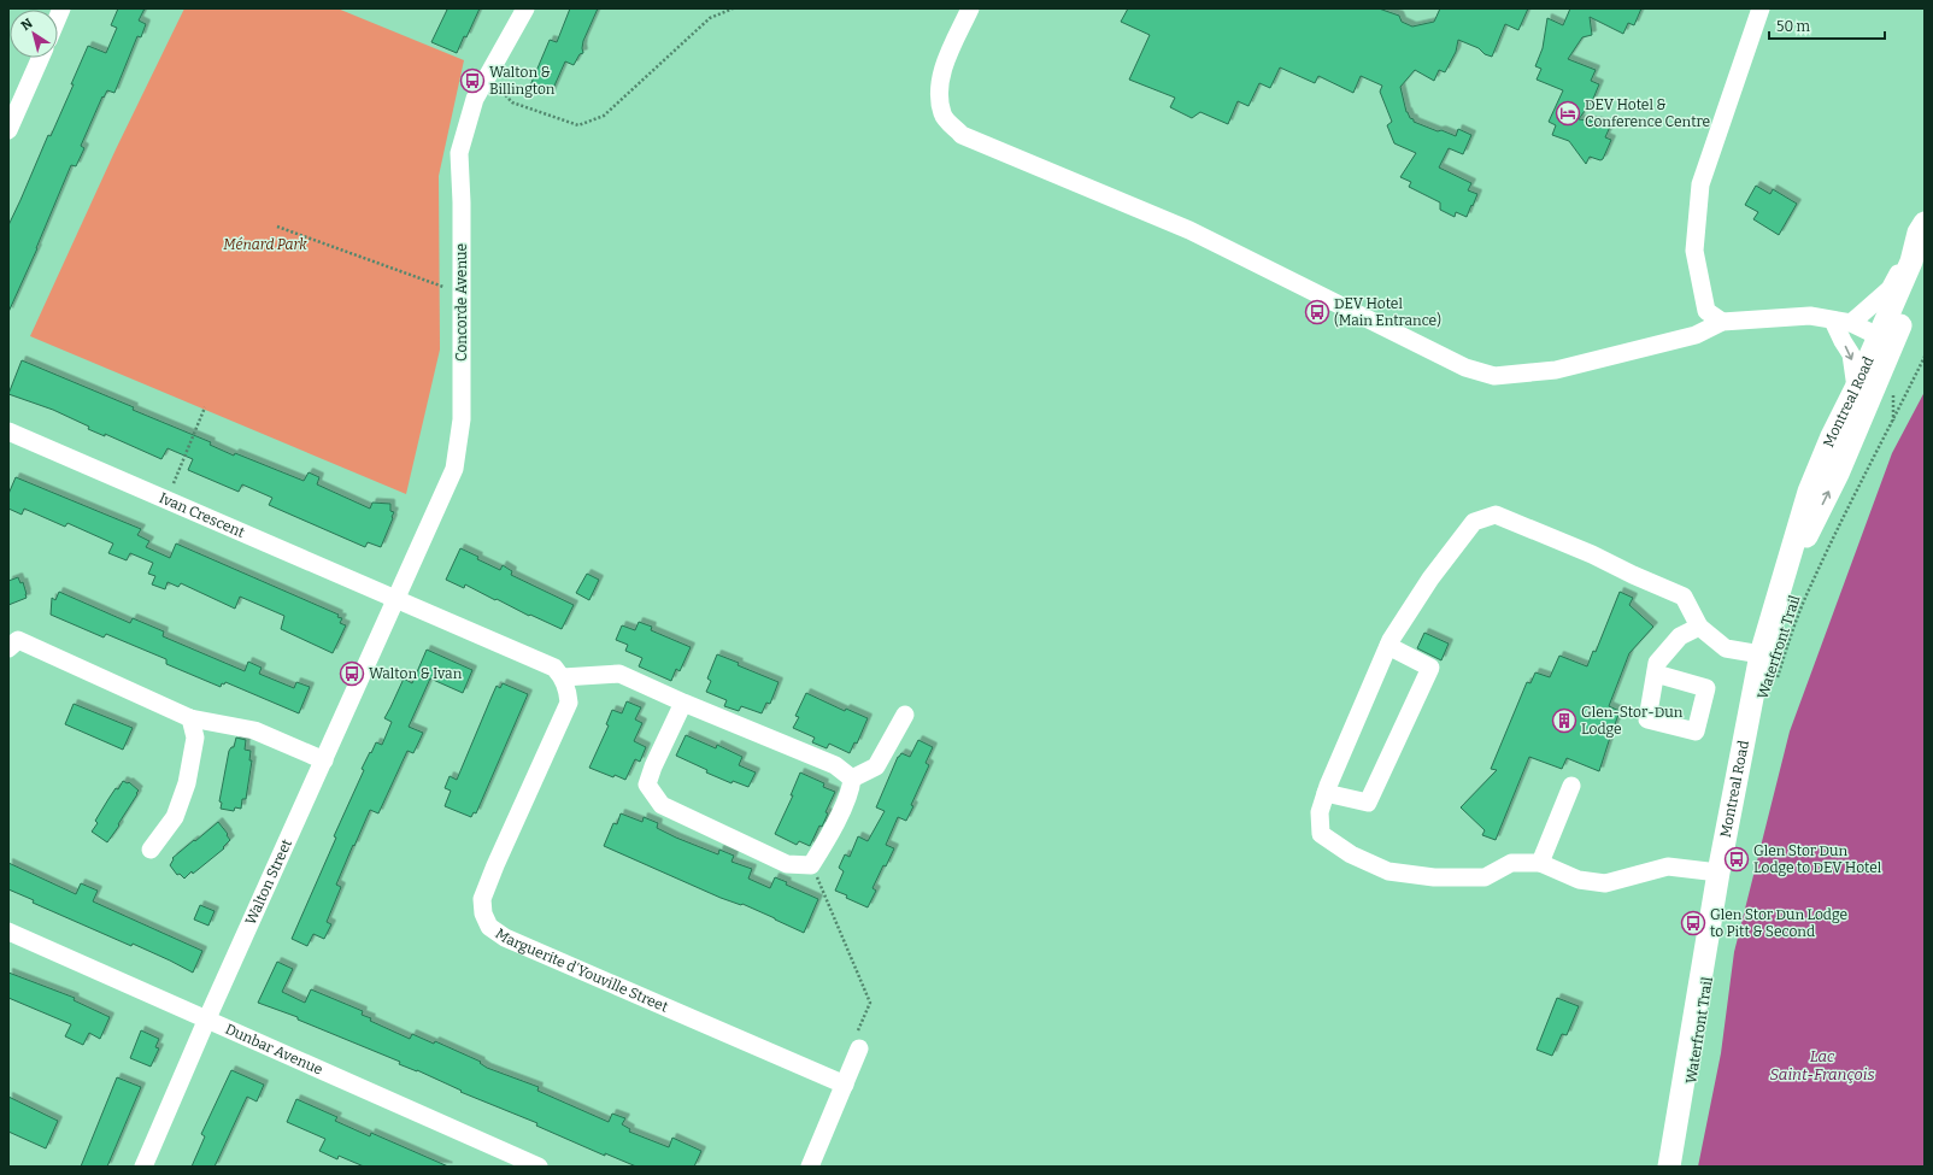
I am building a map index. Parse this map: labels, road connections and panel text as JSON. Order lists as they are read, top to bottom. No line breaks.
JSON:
{"streets":{"main road":["Montreal Road"],"street":["Concorde Avenue","Ivan Crescent","Walton Street","Marguerite d'Youville Street","Dunbar Avenue"],"path":["Waterfront Trail"]},"crossings":[["Concorde Avenue","Ivan Crescent"],["Concorde Avenue","Walton Street"],["Ivan Crescent","Walton Street"],["Walton Street","Dunbar Avenue"]],"water":["Lac Saint-François"],"parks":["Ménard Park"],"places":{"bus stop":["Walton & Billington","DEV Hotel (Main Entrance)","Walton & Ivan","Glen Stor Dun Lodge to DEV Hotel","Glen Stor Dun Lodge to Pitt & Second"],"hotel":["DEV Hotel & Conference Centre"],"building":["Glen-Stor-Dun Lodge"]},"scale_bar":"50 m","north":"top left"}
